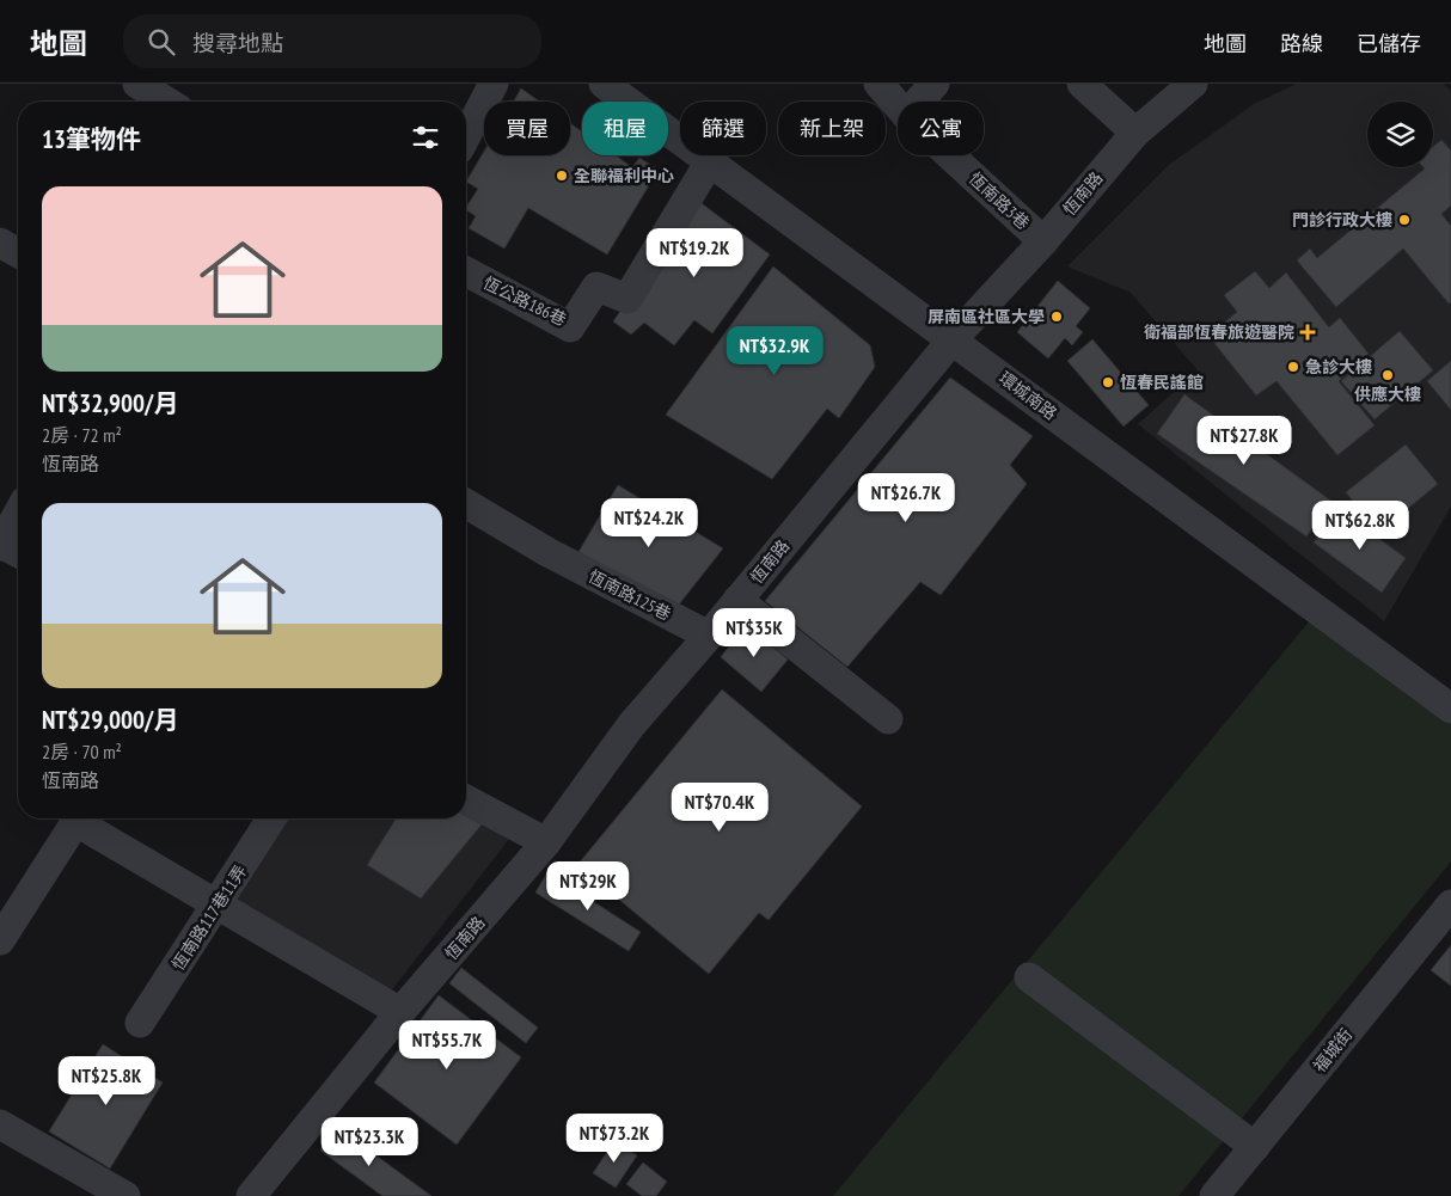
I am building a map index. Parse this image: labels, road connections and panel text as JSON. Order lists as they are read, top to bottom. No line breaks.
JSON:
{"streets":{"street":["恆南路","恆南路3巷","恆公路186巷","環城南路","恆南路125巷","恆南路117巷11弄","福城街"]},"crossings":[["恆南路","恆南路3巷"],["恆南路","環城南路"],["恆南路","恆南路125巷"],["恆公路186巷","環城南路"]],"places":{"other":["全聯福利中心","門診行政大樓","屏南區社區大學","急診大樓","供應大樓","恆春民謠館"],"health":["衛福部恆春旅遊醫院"]},"page":{"header":"地圖","search":"搜尋地點","nav":["地圖","路線","已儲存"],"chip":["買屋","租屋","篩選","新上架","公寓"],"heading":"13筆物件","list":[{"name":"NT$32,900/月","note":"2房 · 72 m² · 恆南路"},{"name":"NT$29,000/月","note":"2房 · 70 m² · 恆南路"}],"price":["NT$19.2K","NT$32.9K","NT$27.8K","NT$26.7K","NT$24.2K","NT$62.8K","NT$35K","NT$70.4K","NT$29K","NT$55.7K","NT$25.8K","NT$73.2K","NT$23.3K"]}}
